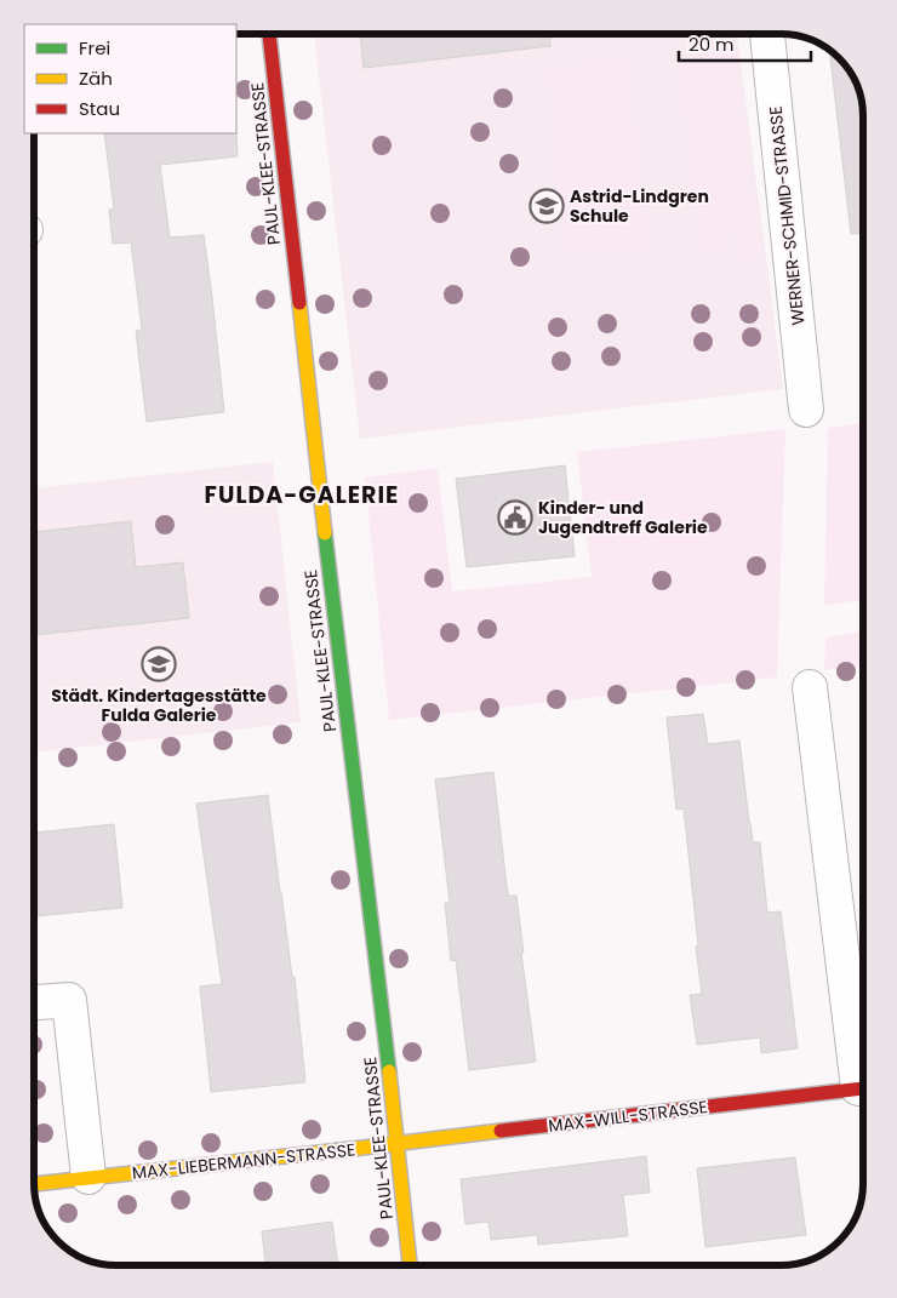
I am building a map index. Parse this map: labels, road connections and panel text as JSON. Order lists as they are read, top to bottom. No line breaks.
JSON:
{"streets":{"street":["PAUL-KLEE-STRASSE","WERNER-SCHMID-STRASSE","MAX-WILL-STRASSE","MAX-LIEBERMANN-STRASSE"]},"crossings":[["PAUL-KLEE-STRASSE","MAX-WILL-STRASSE"],["PAUL-KLEE-STRASSE","MAX-LIEBERMANN-STRASSE"],["MAX-WILL-STRASSE","MAX-LIEBERMANN-STRASSE"]],"districts":["FULDA-GALERIE"],"places":{"school or university":["Astrid-Lindgren Schule","Städt. Kindertagesstätte Fulda Galerie"],"public building":["Kinder- und Jugendtreff Galerie"]},"legend":["Frei","Zäh","Stau"],"scale_bar":"20 m"}
